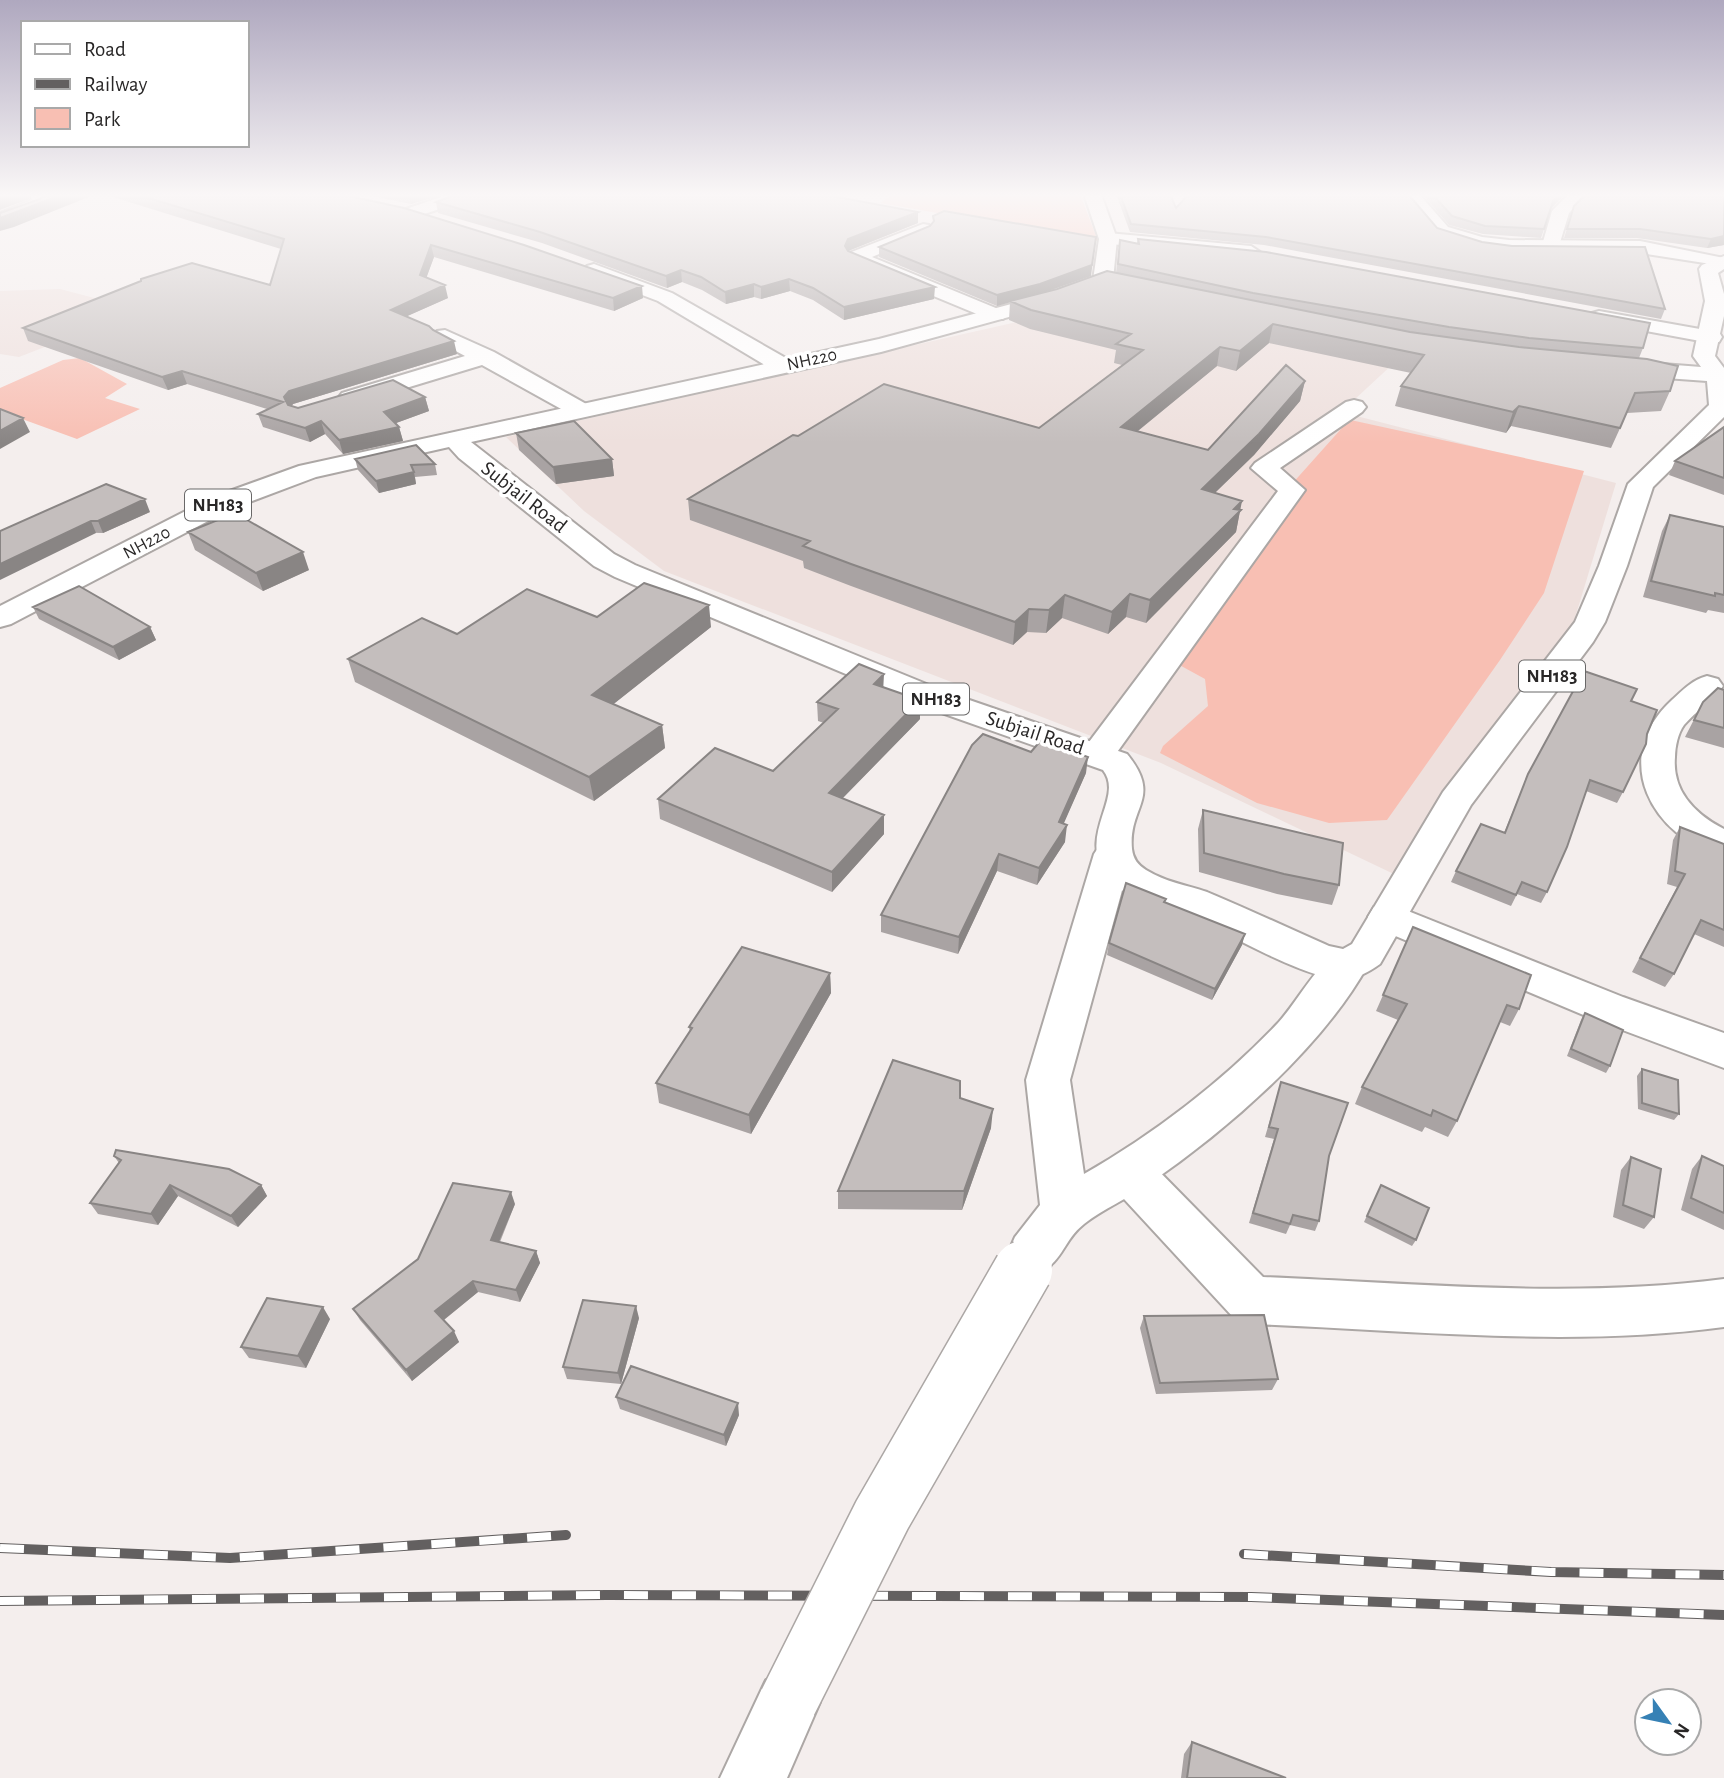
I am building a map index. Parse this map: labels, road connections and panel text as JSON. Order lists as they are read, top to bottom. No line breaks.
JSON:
{"streets":{"main road":["NH220","Subjail Road","NH183"]},"crossings":[["NH220","Subjail Road"]],"legend":["Road","Railway","Park"],"north":"bottom right"}
